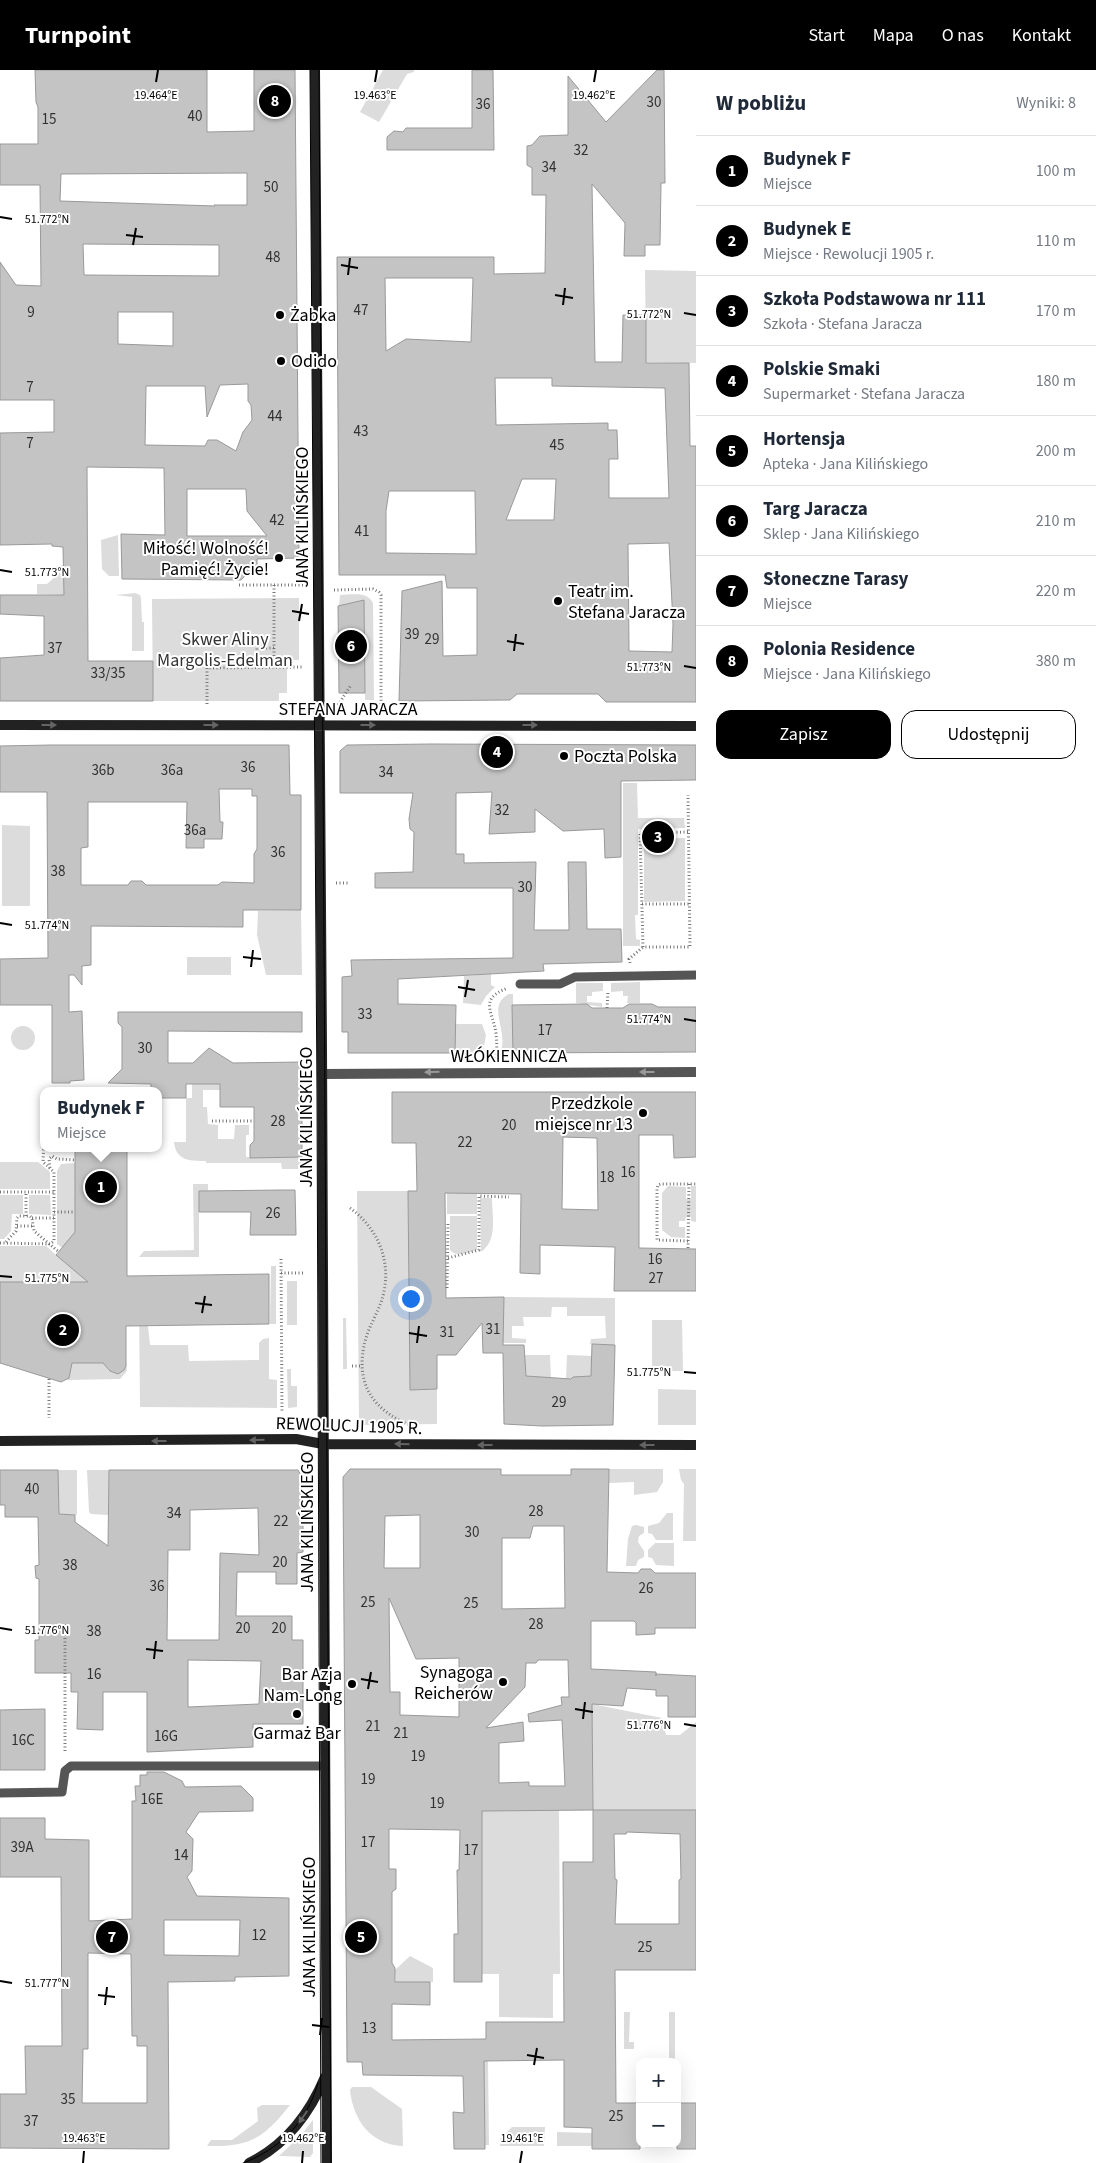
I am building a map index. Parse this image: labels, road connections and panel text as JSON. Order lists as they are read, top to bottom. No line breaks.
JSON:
{"streets":{"street":["JANA KILIŃSKIEGO","STEFANA JARACZA","WŁÓKIENNICZA","REWOLUCJI 1905 R."]},"crossings":[["JANA KILIŃSKIEGO","STEFANA JARACZA"],["JANA KILIŃSKIEGO","WŁÓKIENNICZA"],["JANA KILIŃSKIEGO","REWOLUCJI 1905 R."]],"one_way":["STEFANA JARACZA","WŁÓKIENNICZA","REWOLUCJI 1905 R."],"parks":["Skwer Aliny Margolis-Edelman"],"places":["Żabka","Odido","Miłość! Wolność! Pamięć! Życie!","Teatr im. Stefana Jaracza","Poczta Polska","Przedzkole miejsce nr 13","Synagoga Reicherów","Bar Azja Nam-Long","Garmaż Bar"],"house_numbers":["30","36","40","15","32","34","50","48","47","9","7","44","43","7","45","42","41","39","29","37","33/35","36","36b","36a","34","32","36a","36","38","30","33","17","30","28","20","22","16","18","26","16","27","31","31","29","40","28","34","22","30","20","38","36","26","25","25","28","20","20","38","16","21","21","16G","16C","19","19","16E","19","17","39A","17","14","12","25","13","35","25","37"],"page":{"header":"Turnpoint","nav":["Start","Mapa","O nas","Kontakt"],"heading":["W pobliżu","Wyniki: 8"],"pins":["8","6","4","3","1","2","5","7"],"list":[{"mark":"1","name":"Budynek F","note":"Miejsce","value":"100 m"},{"mark":"2","name":"Budynek E","note":"Miejsce · Rewolucji 1905 r.","value":"110 m"},{"mark":"3","name":"Szkoła Podstawowa nr 111","note":"Szkoła · Stefana Jaracza","value":"170 m"},{"mark":"4","name":"Polskie Smaki","note":"Supermarket · Stefana Jaracza","value":"180 m"},{"mark":"5","name":"Hortensja","note":"Apteka · Jana Kilińskiego","value":"200 m"},{"mark":"6","name":"Targ Jaracza","note":"Sklep · Jana Kilińskiego","value":"210 m"},{"mark":"7","name":"Słoneczne Tarasy","note":"Miejsce","value":"220 m"},{"mark":"8","name":"Polonia Residence","note":"Miejsce · Jana Kilińskiego","value":"380 m"}],"buttons":["Zapisz","Udostępnij"],"popup":["Budynek F","Miejsce"],"map_buttons":["+","−"]},"coordinates":["19.464°E","19.463°E","19.462°E","51.772°N","51.773°N","51.774°N","51.775°N","51.776°N","51.777°N","19.461°E"]}
